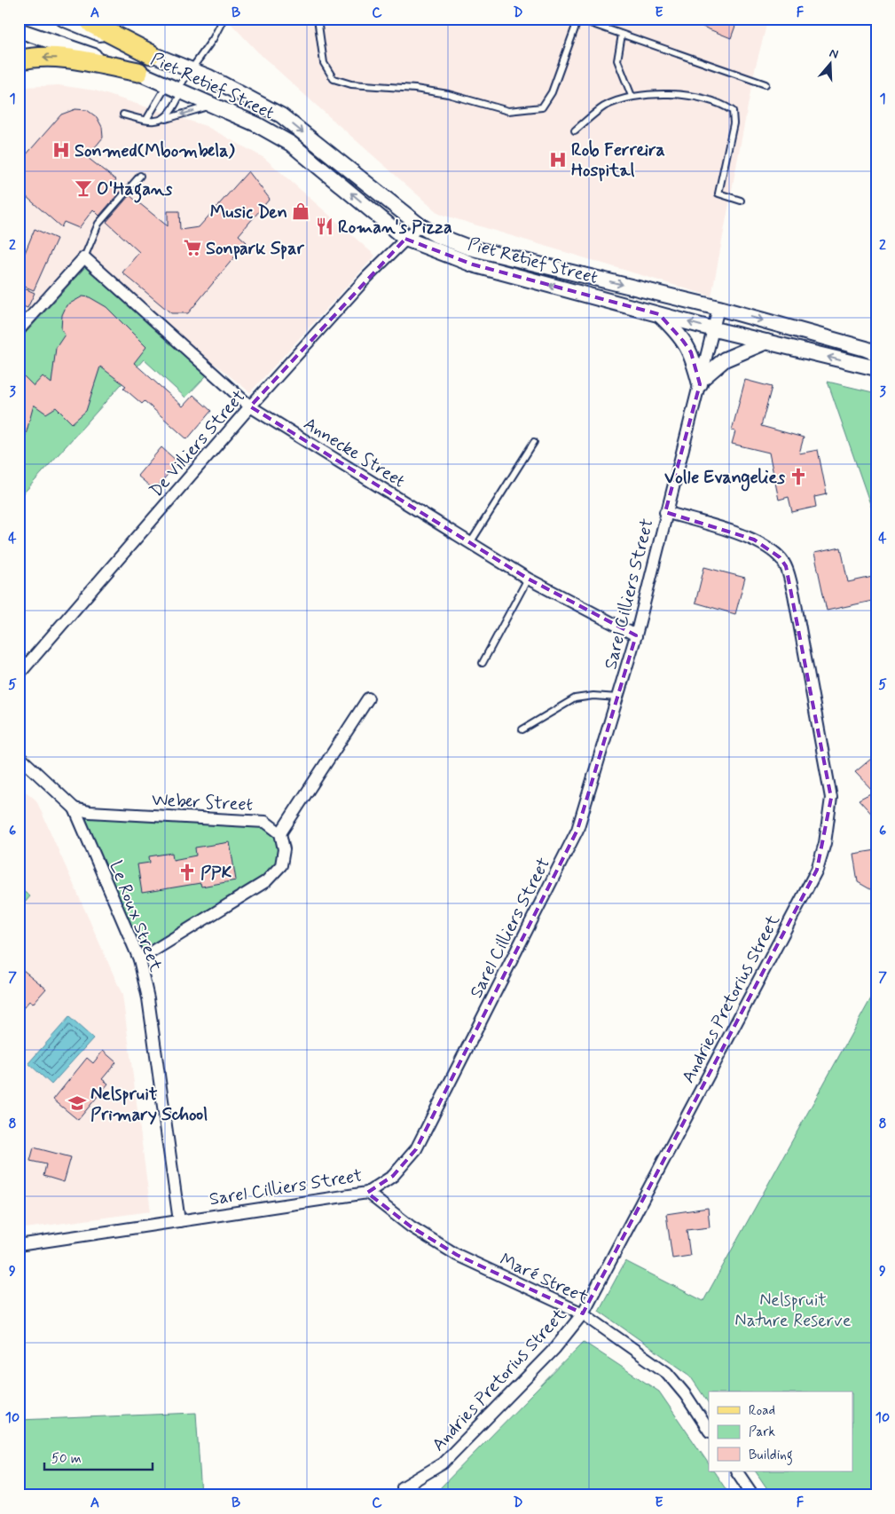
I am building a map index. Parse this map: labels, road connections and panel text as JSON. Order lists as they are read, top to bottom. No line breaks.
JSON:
{"streets":{"street":["Piet Retief Street","De Villiers Street","Annecke Street","Sarel Cilliers Street","Weber Street","Le Roux Street","Andries Pretorius Street","Maré Street"]},"crossings":[["Piet Retief Street","De Villiers Street"],["Piet Retief Street","Sarel Cilliers Street"],["De Villiers Street","Annecke Street"],["Annecke Street","Sarel Cilliers Street"],["Sarel Cilliers Street","Le Roux Street"],["Sarel Cilliers Street","Andries Pretorius Street"],["Sarel Cilliers Street","Maré Street"],["Weber Street","Le Roux Street"],["Andries Pretorius Street","Maré Street"]],"parks":["Nelspruit Nature Reserve"],"places":{"hospital":["Sonmed(Mbombela)","Rob Ferreira Hospital"],"bar":["O'Hagans"],"shop":["Music Den"],"restaurant":["Roman's Pizza"],"supermarket":["Sonpark Spar"],"church":["Volle Evangelies","PPK"],"school or university":["Nelspruit Primary School"]},"legend":["Road","Park","Building"],"scale_bar":"50 m","north":"top","grid":{"columns":["A","B","C","D","E","F"],"rows":["1","2","3","4","5","6","7","8","9","10"]}}
